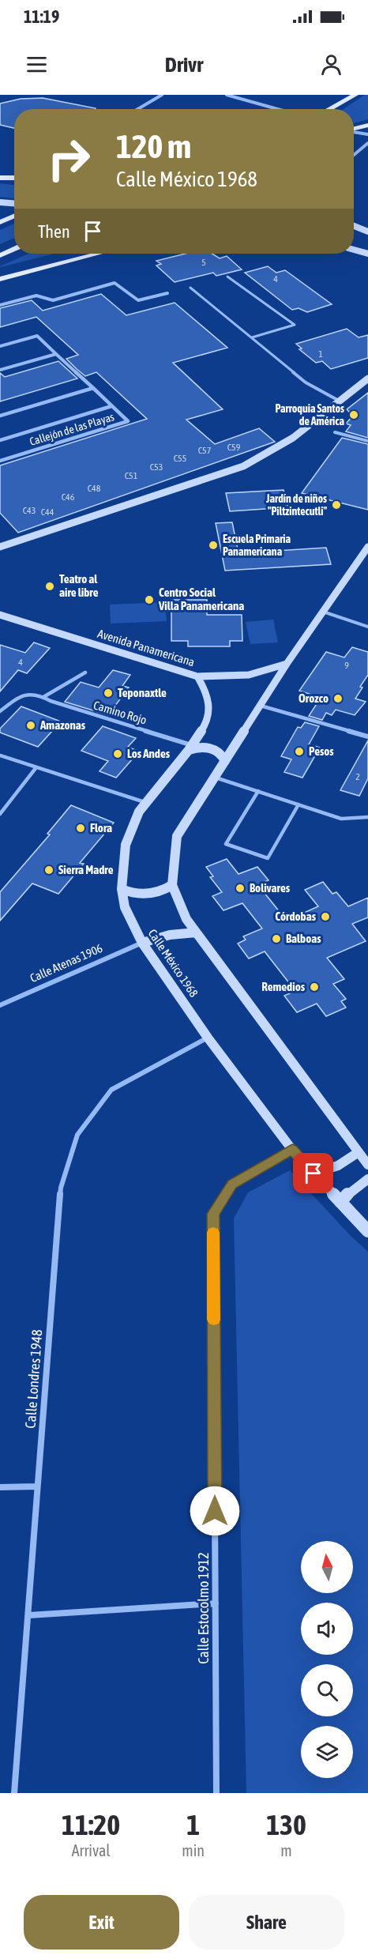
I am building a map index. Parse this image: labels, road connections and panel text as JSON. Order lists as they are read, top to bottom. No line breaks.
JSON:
{"streets":{"street":["Callejón de las Playas","Avenida Panamericana","Camino Rojo","Calle Atenas 1906","Calle México 1968","Calle Londres 1948","Calle Estocolmo 1912"]},"crossings":[["Avenida Panamericana","Calle México 1968"],["Camino Rojo","Calle México 1968"],["Calle Atenas 1906","Calle México 1968"],["Calle México 1968","Calle Londres 1948"],["Calle México 1968","Calle Estocolmo 1912"]],"places":["Parroquia Santos de América","Jardín de niños \"Piltzintecutli\"","Escuela Primaria Panamericana","Teatro al aire libre","Centro Social Villa Panamericana","Teponaxtle","Orozco","Amazonas","Pesos","Los Andes","Flora","Sierra Madre","Bolivares","Córdobas","Balboas","Remedios"],"house_numbers":["5","4","1","C59","C57","C55","C53","C51","C48","C46","C43","C44","4","9","2"],"north":"top","page":{"status":"11:19","header":"Drivr","turn":["120 m","Calle México 1968"],"then":"Then","eta":["11:20","Arrival","1","min","130","m"],"buttons":["Exit","Share"]}}
